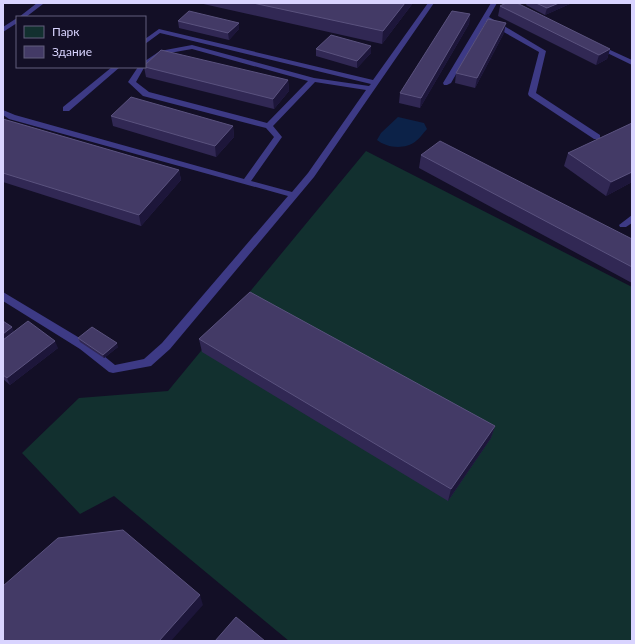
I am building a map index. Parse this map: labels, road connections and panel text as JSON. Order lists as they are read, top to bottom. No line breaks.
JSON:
{"legend":["Парк","Здание"]}
